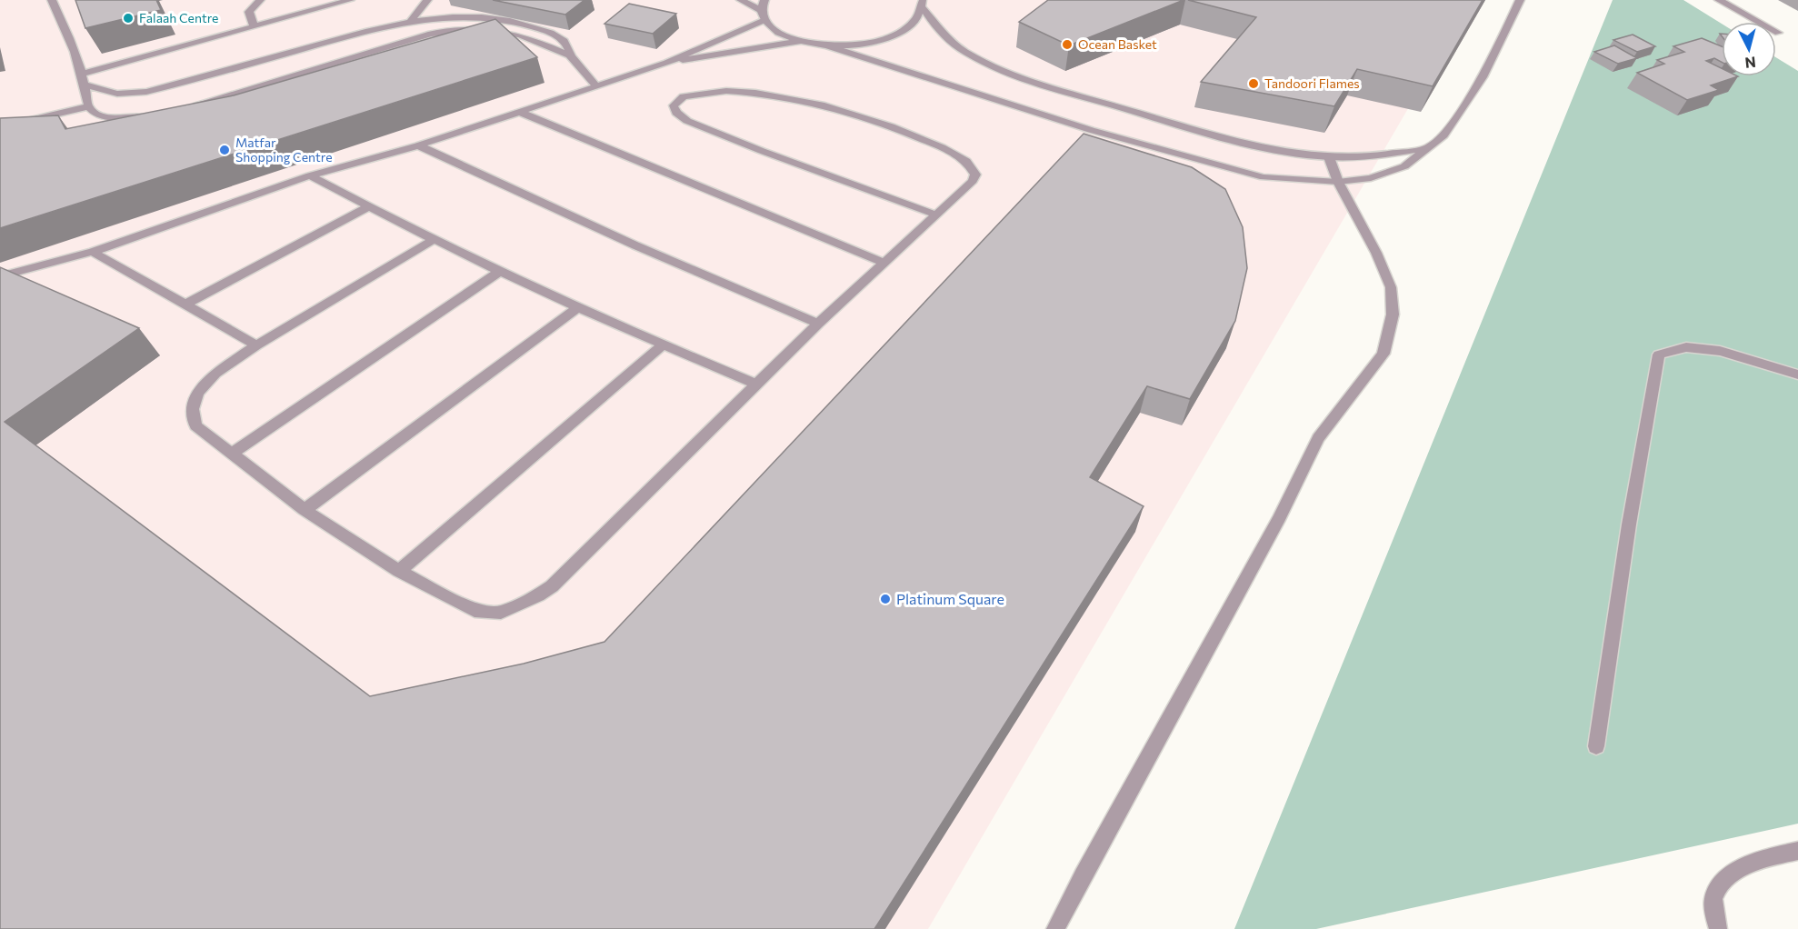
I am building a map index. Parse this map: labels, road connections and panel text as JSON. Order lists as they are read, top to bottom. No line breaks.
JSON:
{"places":["Falaah Centre","Ocean Basket","Tandoori Flames","Matfar Shopping Centre","Platinum Square"],"north":"bottom"}
